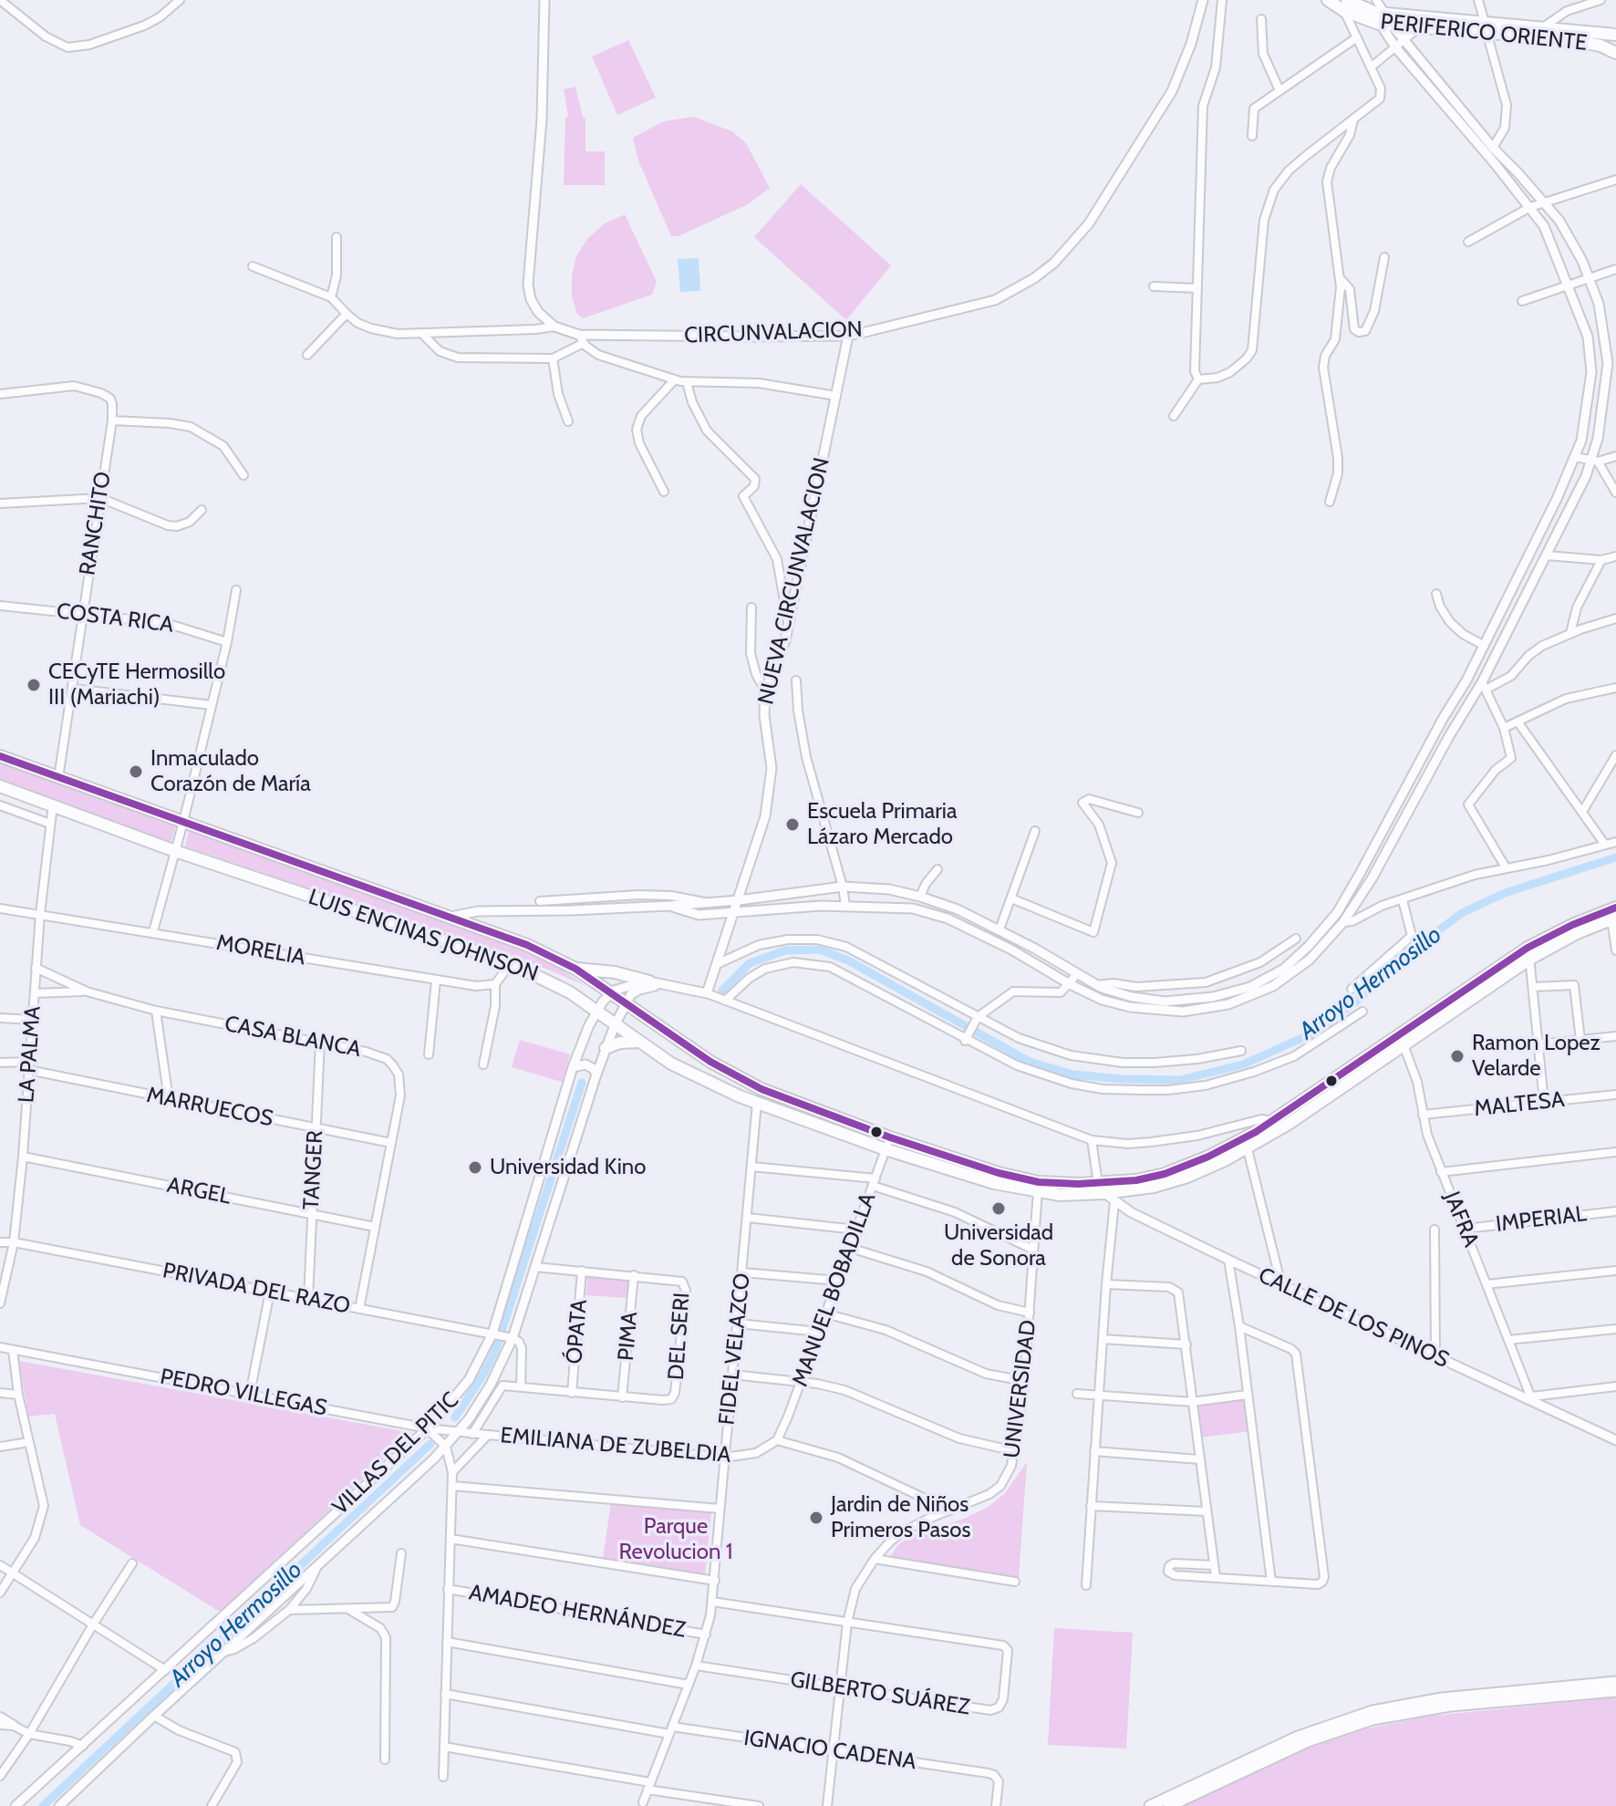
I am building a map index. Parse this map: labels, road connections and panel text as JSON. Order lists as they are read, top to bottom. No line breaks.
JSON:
{"streets":{"main road":["PERIFERICO ORIENTE","LUIS ENCINAS JOHNSON"],"street":["CIRCUNVALACION","RANCHITO","NUEVA CIRCUNVALACION","COSTA RICA","MORELIA","CASA BLANCA","LA PALMA","MALTESA","MARRUECOS","TANGER","ARGEL","JAFRA","IMPERIAL","PRIVADA DEL RAZO","MANUEL BOBADILLA","CALLE DE LOS PINOS","ÓPATA","PIMA","DEL SERI","FIDEL VELAZCO","UNIVERSIDAD","PEDRO VILLEGAS","EMILIANA DE ZUBELDIA","VILLAS DEL PITIC","AMADEO HERNÁNDEZ","GILBERTO SUÁREZ","IGNACIO CADENA"]},"crossings":[["CIRCUNVALACION","NUEVA CIRCUNVALACION"],["RANCHITO","COSTA RICA"],["LUIS ENCINAS JOHNSON","LA PALMA"],["LUIS ENCINAS JOHNSON","JAFRA"],["LUIS ENCINAS JOHNSON","MANUEL BOBADILLA"],["LUIS ENCINAS JOHNSON","CALLE DE LOS PINOS"],["LUIS ENCINAS JOHNSON","FIDEL VELAZCO"],["LUIS ENCINAS JOHNSON","UNIVERSIDAD"],["LUIS ENCINAS JOHNSON","VILLAS DEL PITIC"],["MORELIA","LA PALMA"],["CASA BLANCA","LA PALMA"],["CASA BLANCA","MARRUECOS"],["CASA BLANCA","TANGER"],["CASA BLANCA","ARGEL"],["CASA BLANCA","PRIVADA DEL RAZO"],["LA PALMA","MARRUECOS"],["LA PALMA","ARGEL"],["LA PALMA","PRIVADA DEL RAZO"],["MALTESA","JAFRA"],["MARRUECOS","TANGER"],["TANGER","ARGEL"],["TANGER","PRIVADA DEL RAZO"],["JAFRA","IMPERIAL"],["JAFRA","CALLE DE LOS PINOS"],["PRIVADA DEL RAZO","VILLAS DEL PITIC"],["MANUEL BOBADILLA","EMILIANA DE ZUBELDIA"],["ÓPATA","DEL SERI"],["PIMA","DEL SERI"],["DEL SERI","PEDRO VILLEGAS"],["DEL SERI","VILLAS DEL PITIC"],["FIDEL VELAZCO","EMILIANA DE ZUBELDIA"],["FIDEL VELAZCO","AMADEO HERNÁNDEZ"],["FIDEL VELAZCO","GILBERTO SUÁREZ"],["FIDEL VELAZCO","IGNACIO CADENA"],["UNIVERSIDAD","GILBERTO SUÁREZ"],["UNIVERSIDAD","IGNACIO CADENA"],["PEDRO VILLEGAS","EMILIANA DE ZUBELDIA"],["PEDRO VILLEGAS","VILLAS DEL PITIC"]],"water":["Arroyo Hermosillo"],"parks":["Parque Revolucion 1"],"places":["CECyTE Hermosillo III (Mariachi)","Inmaculado Corazón de María","Escuela Primaria Lázaro Mercado","Ramon Lopez Velarde","Universidad Kino","Universidad de Sonora","Jardin de Niños Primeros Pasos"]}
